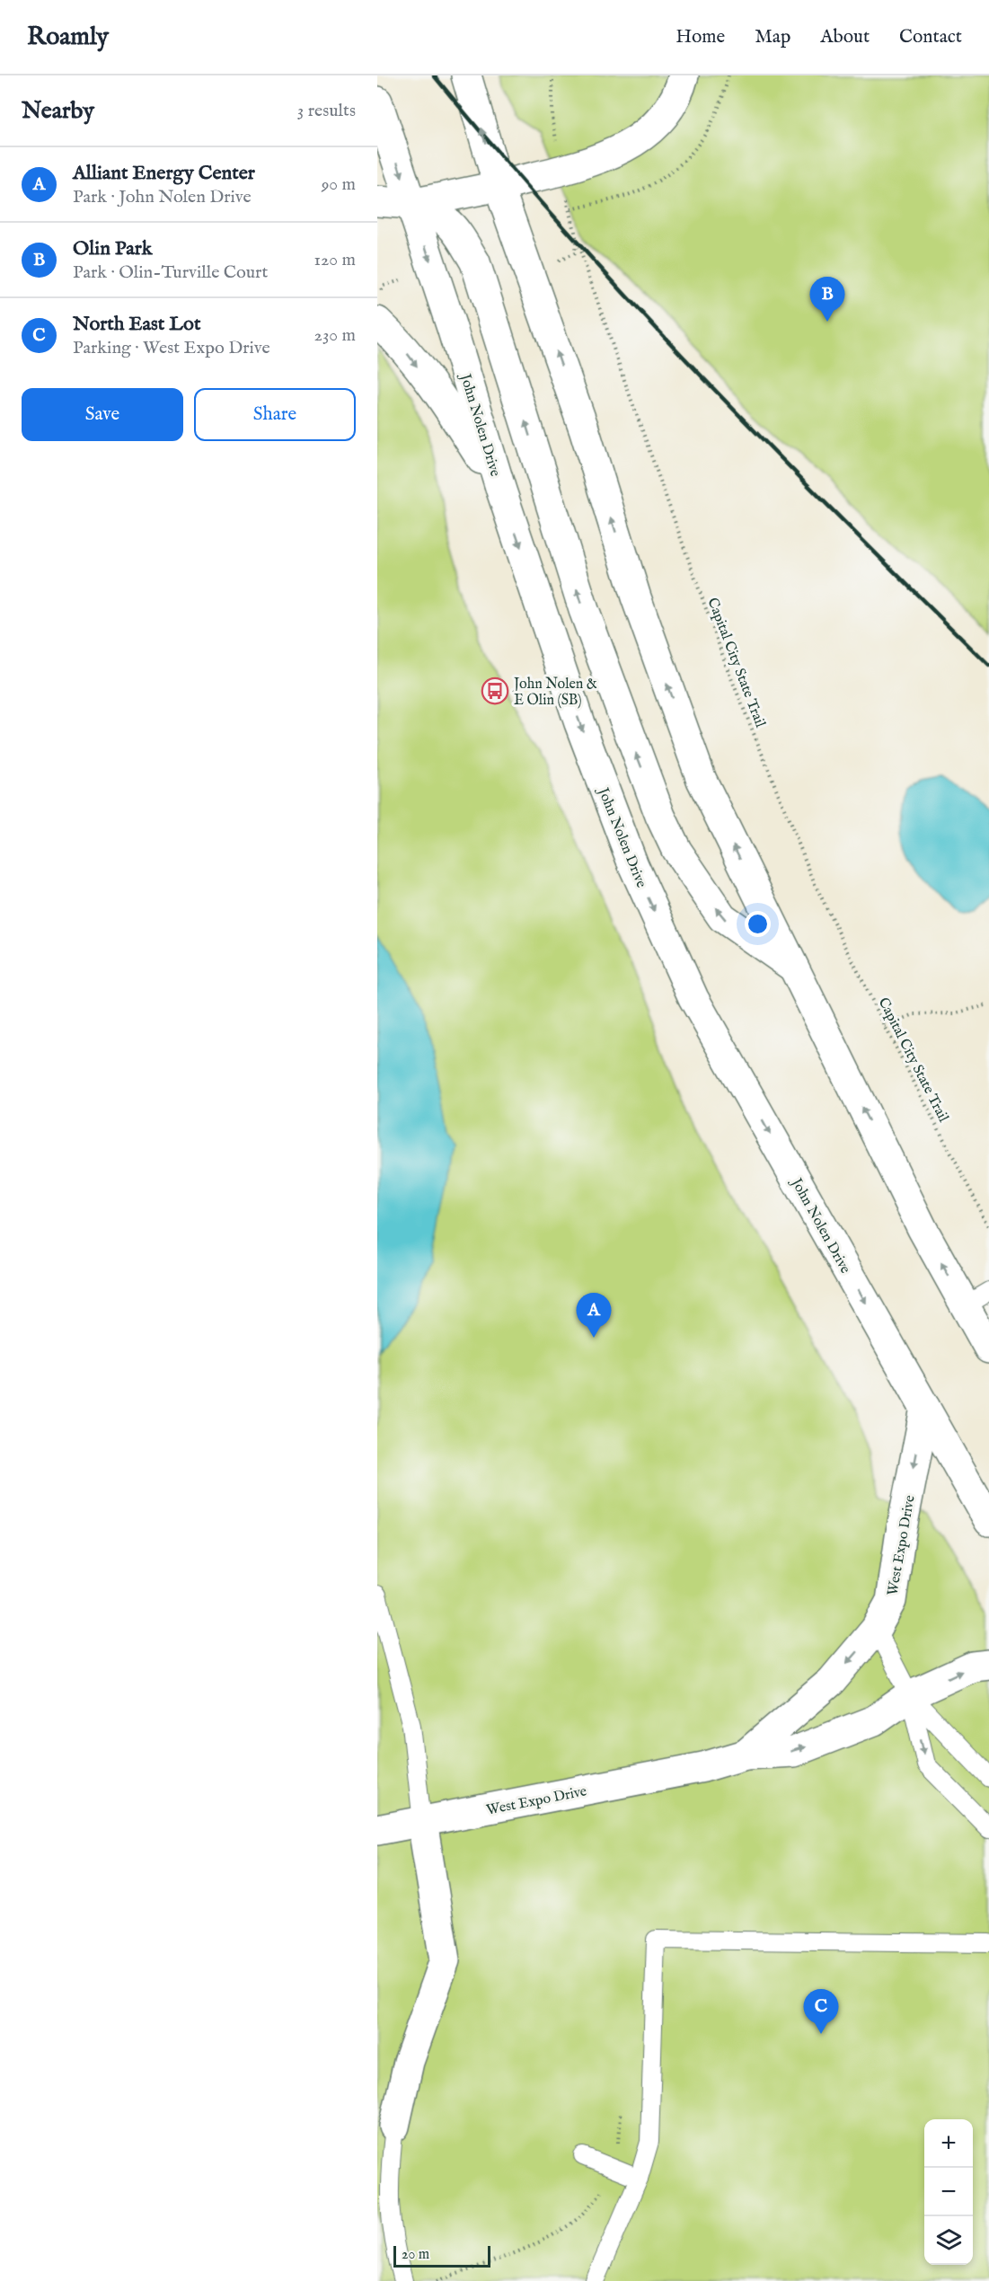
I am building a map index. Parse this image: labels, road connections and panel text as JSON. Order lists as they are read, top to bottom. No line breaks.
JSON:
{"streets":{"main road":["John Nolen Drive","West Expo Drive"],"path":["Capital City State Trail"]},"crossings":[["John Nolen Drive","West Expo Drive"]],"places":{"bus stop":["John Nolen & E Olin (SB)"]},"scale_bar":"20 m","page":{"header":"Roamly","nav":["Home","Map","About","Contact"],"heading":["Nearby","3 results"],"list":[{"mark":"A","name":"Alliant Energy Center","note":"Park · John Nolen Drive","value":"90 m"},{"mark":"B","name":"Olin Park","note":"Park · Olin-Turville Court","value":"120 m"},{"mark":"C","name":"North East Lot","note":"Parking · West Expo Drive","value":"230 m"}],"pins":["B","A","C"],"buttons":["Save","Share"],"map_buttons":["+","−"],"scale":"20 m"}}
